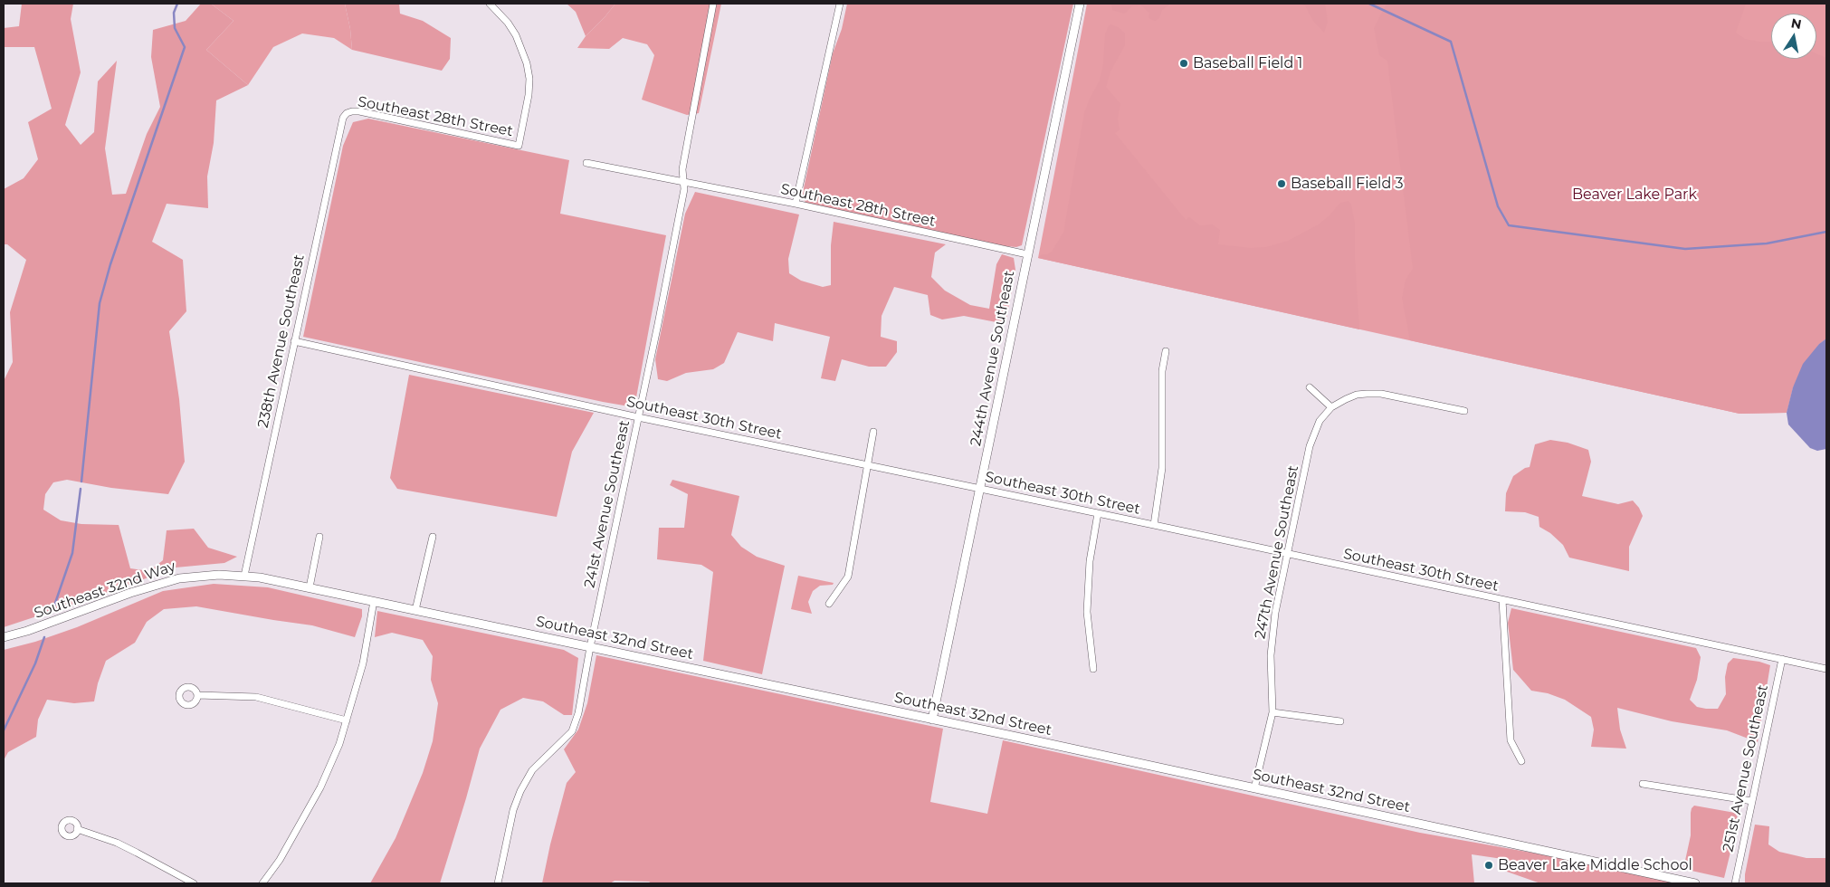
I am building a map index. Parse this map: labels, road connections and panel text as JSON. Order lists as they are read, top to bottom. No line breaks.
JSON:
{"streets":{"street":["Southeast 28th Street","238th Avenue Southeast","244th Avenue Southeast","Southeast 30th Street","241st Avenue Southeast","247th Avenue Southeast","Southeast 32nd Way","Southeast 32nd Street","251st Avenue Southeast"]},"crossings":[["Southeast 28th Street","238th Avenue Southeast"],["Southeast 28th Street","244th Avenue Southeast"],["Southeast 28th Street","241st Avenue Southeast"],["238th Avenue Southeast","Southeast 30th Street"],["238th Avenue Southeast","Southeast 32nd Way"],["238th Avenue Southeast","Southeast 32nd Street"],["244th Avenue Southeast","Southeast 30th Street"],["244th Avenue Southeast","Southeast 32nd Street"],["Southeast 30th Street","241st Avenue Southeast"],["Southeast 30th Street","247th Avenue Southeast"],["Southeast 30th Street","251st Avenue Southeast"],["241st Avenue Southeast","Southeast 32nd Street"],["247th Avenue Southeast","Southeast 32nd Street"],["Southeast 32nd Way","Southeast 32nd Street"]],"parks":["Beaver Lake Park"],"places":["Baseball Field 1","Baseball Field 3","Beaver Lake Middle School"],"north":"top"}
